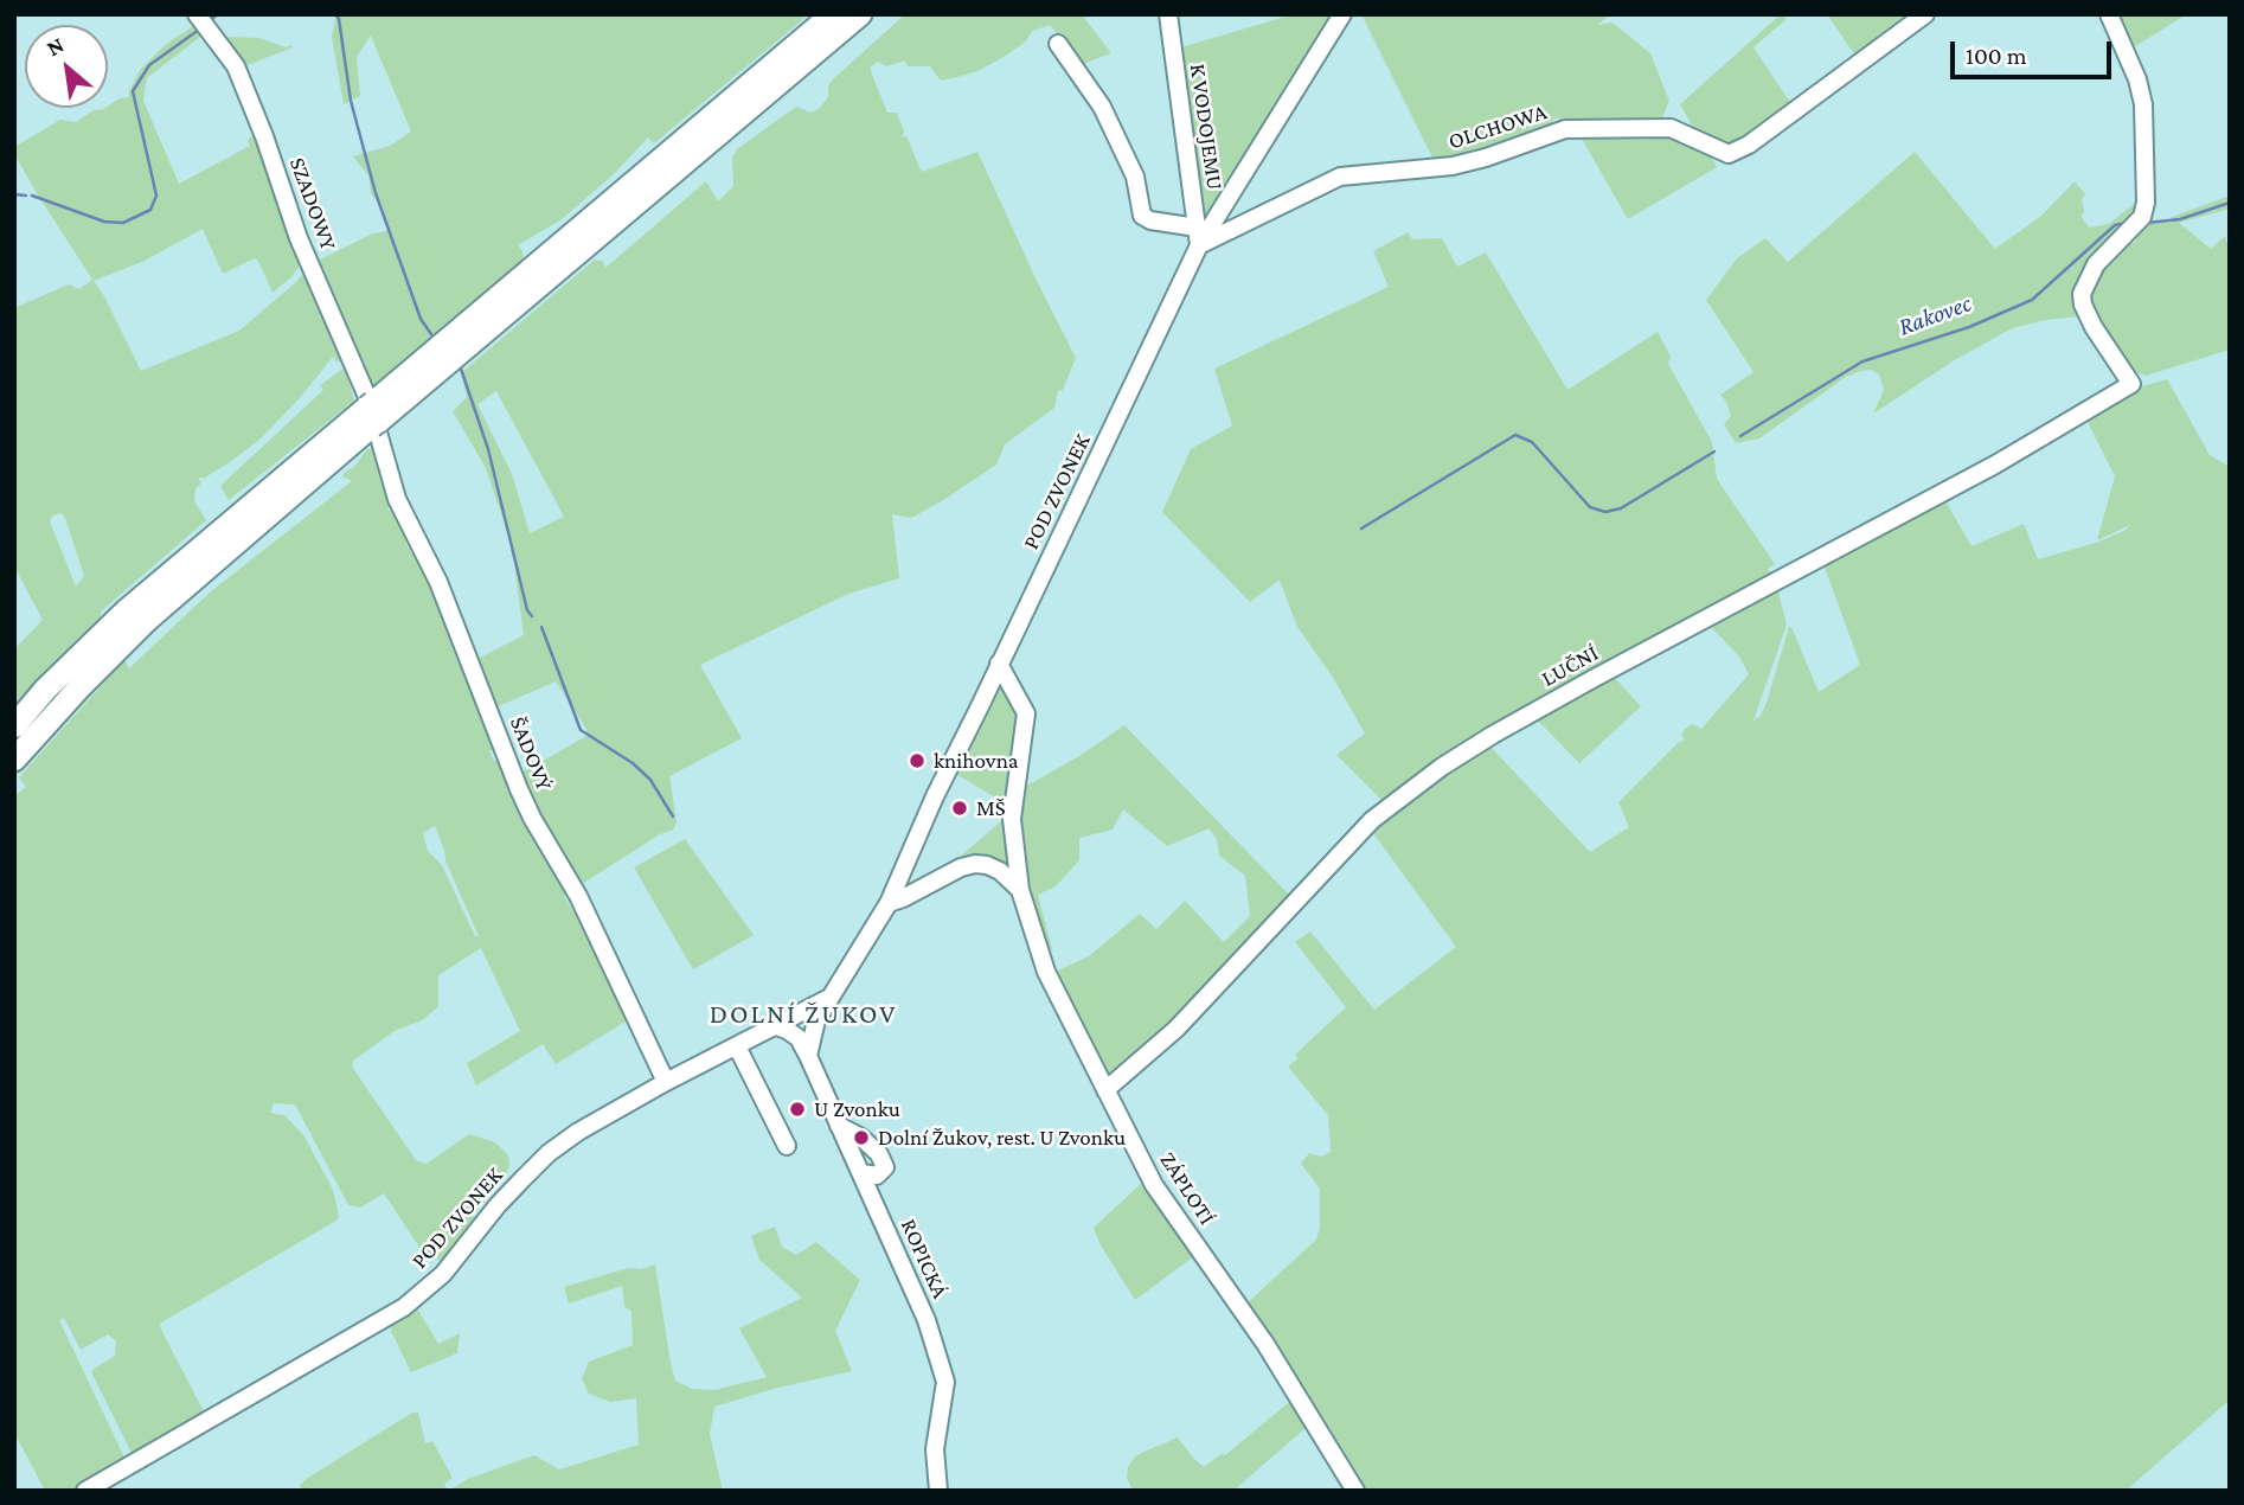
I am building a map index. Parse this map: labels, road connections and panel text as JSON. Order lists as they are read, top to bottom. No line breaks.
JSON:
{"streets":{"street":["K VODOJEMU","OLCHOWA","SZADOWY","POD ZVONEK","LUČNÍ","ŠADOVÝ","ZÁPLOTÍ","ROPICKÁ"]},"crossings":[["K VODOJEMU","OLCHOWA"],["K VODOJEMU","POD ZVONEK"],["OLCHOWA","POD ZVONEK"],["SZADOWY","ŠADOVÝ"],["POD ZVONEK","ŠADOVÝ"],["POD ZVONEK","ZÁPLOTÍ"],["POD ZVONEK","ROPICKÁ"],["LUČNÍ","ZÁPLOTÍ"]],"districts":["DOLNÍ ŽUKOV"],"water":["Rakovec"],"places":["knihovna","MŠ","U Zvonku","Dolní Žukov, rest. U Zvonku"],"scale_bar":"100 m","north":"top left"}
